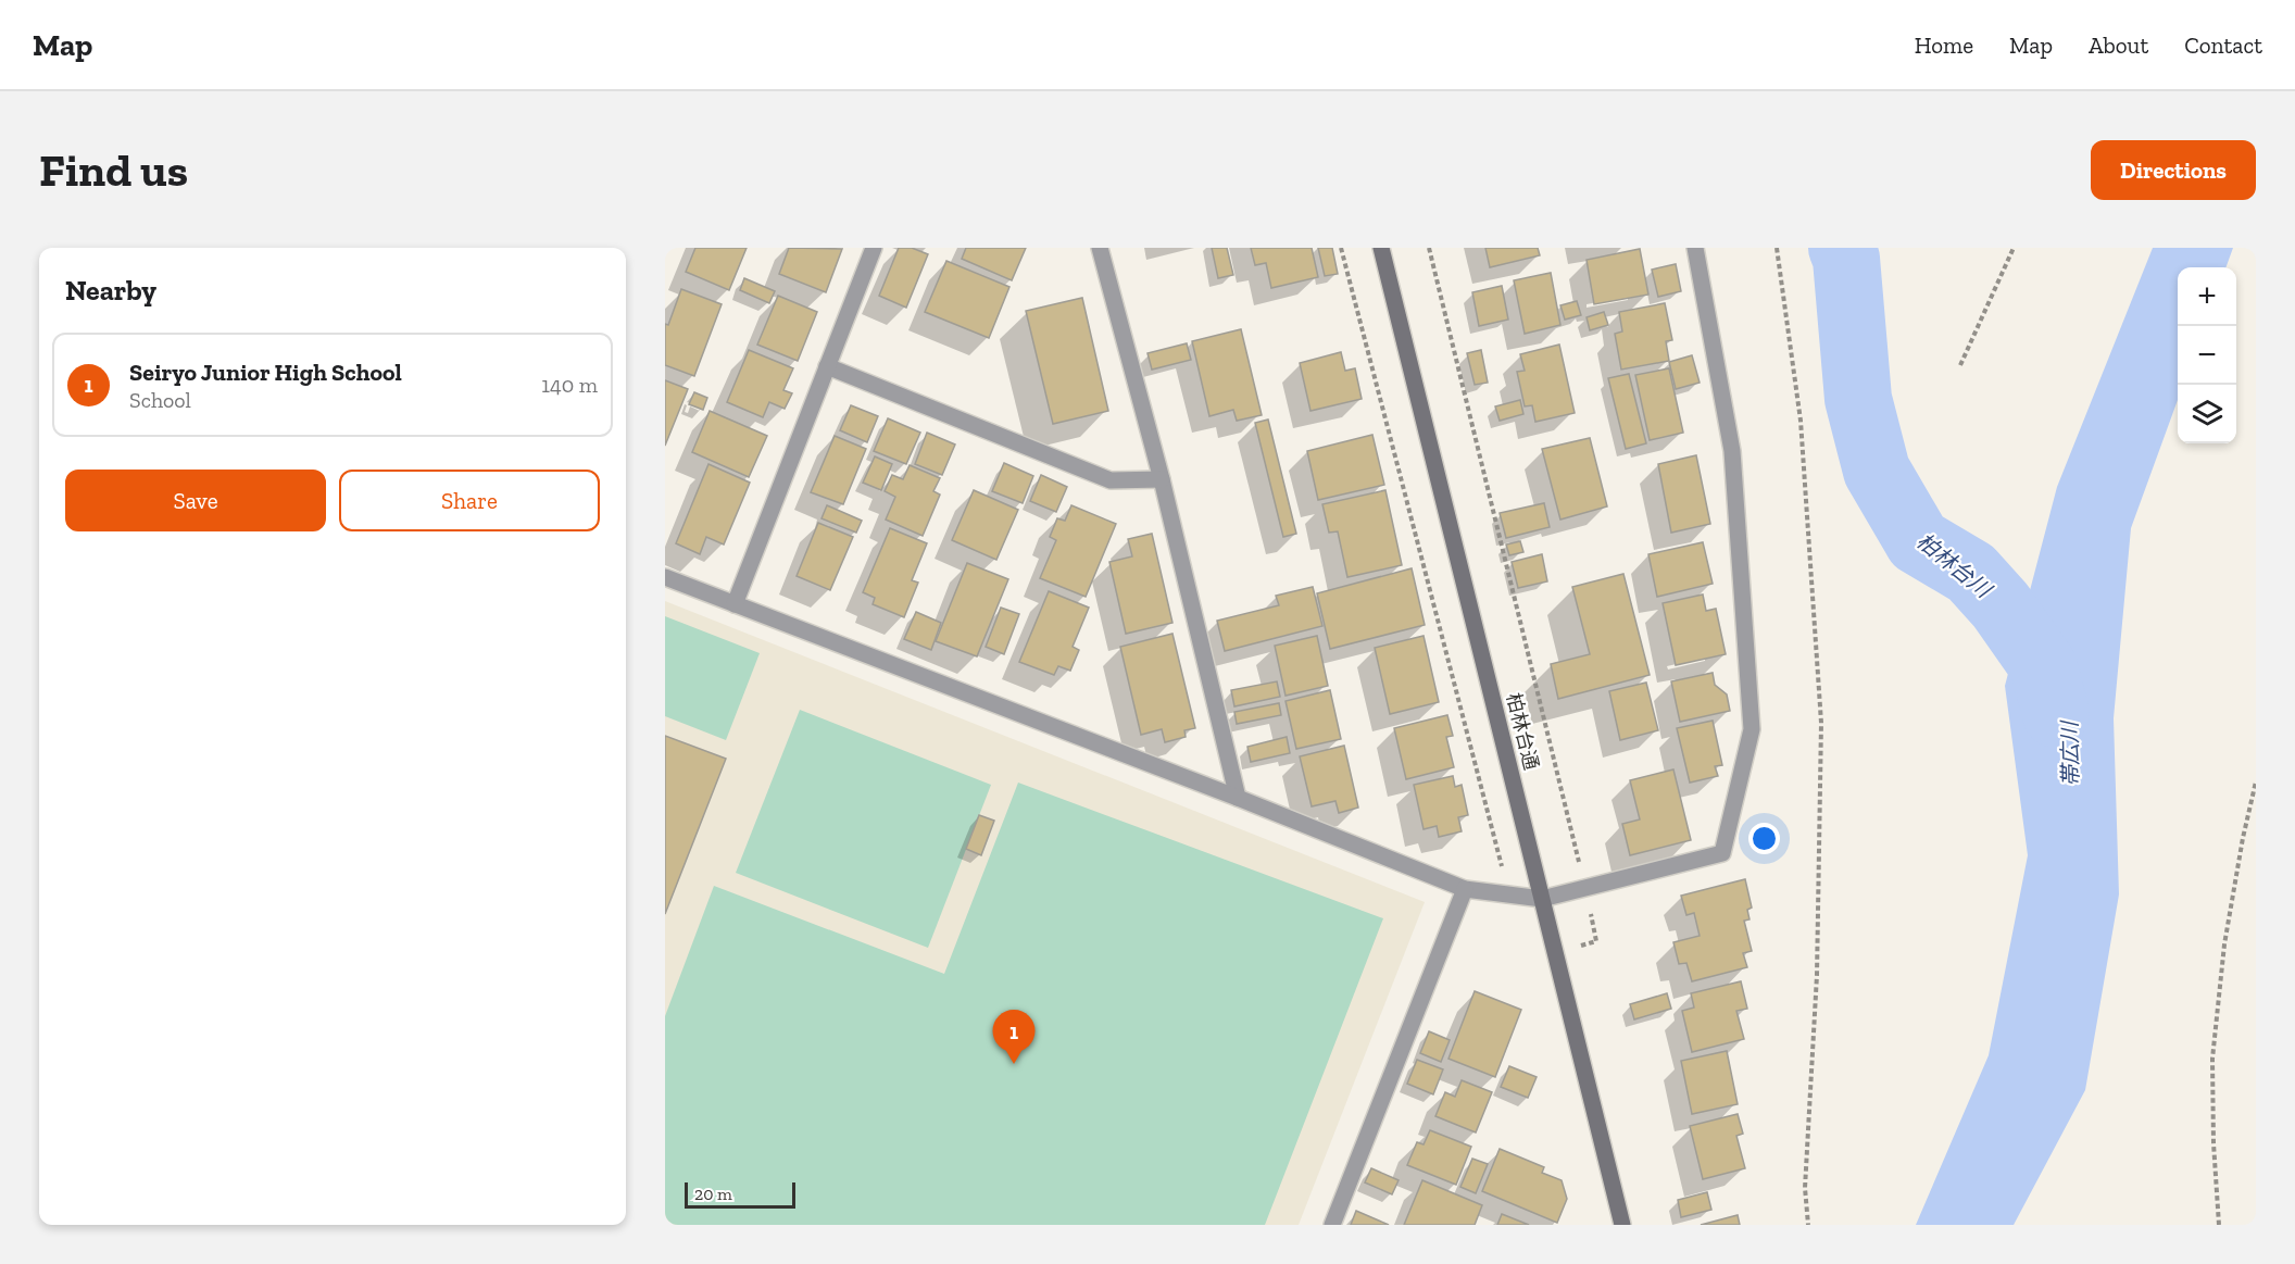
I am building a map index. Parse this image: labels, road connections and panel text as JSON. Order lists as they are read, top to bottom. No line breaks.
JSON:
{"streets":{"street":["柏林台通"]},"water":["柏林台川","帯広川"],"scale_bar":"20 m","page":{"header":"Map","nav":["Home","Map","About","Contact"],"buttons":["Directions",["Save","Share"]],"title":"Find us","heading":"Nearby","map_buttons":["+","−"],"list":[{"mark":"1","name":"Seiryo Junior High School","note":"School","value":"140 m"}],"pins":"1","scale":"20 m"}}
